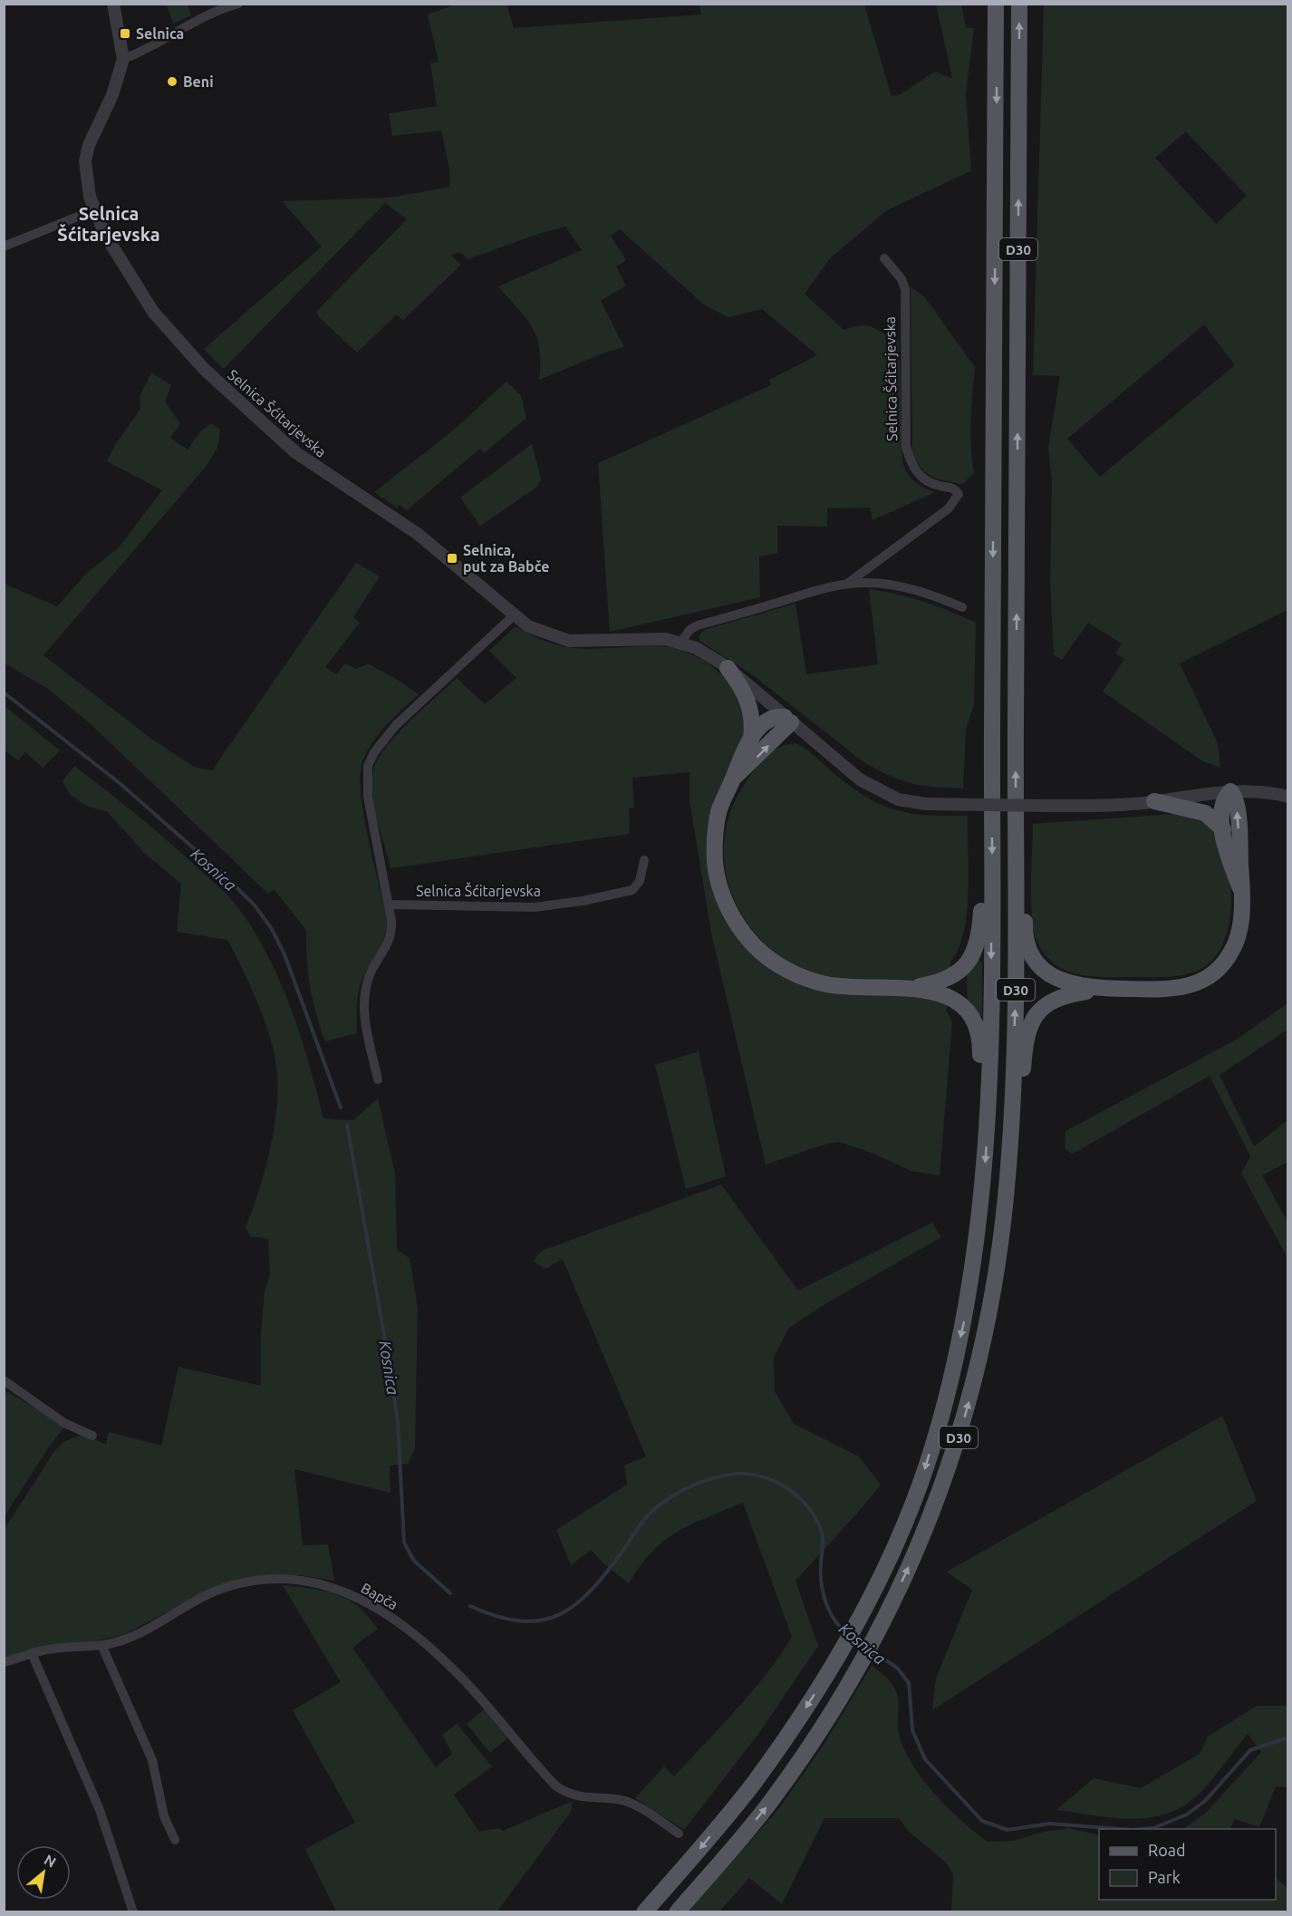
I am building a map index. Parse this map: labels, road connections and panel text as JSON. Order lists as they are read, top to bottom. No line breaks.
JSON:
{"streets":{"main road":["D30"],"street":["Selnica Šćitarjevska","Bapča"]},"districts":["Selnica Šćitarjevska"],"water":["Kosnica"],"places":{"transit":["Selnica","Selnica, put za Babče"],"other":["Beni"]},"legend":["Road","Park"],"north":"top right"}
